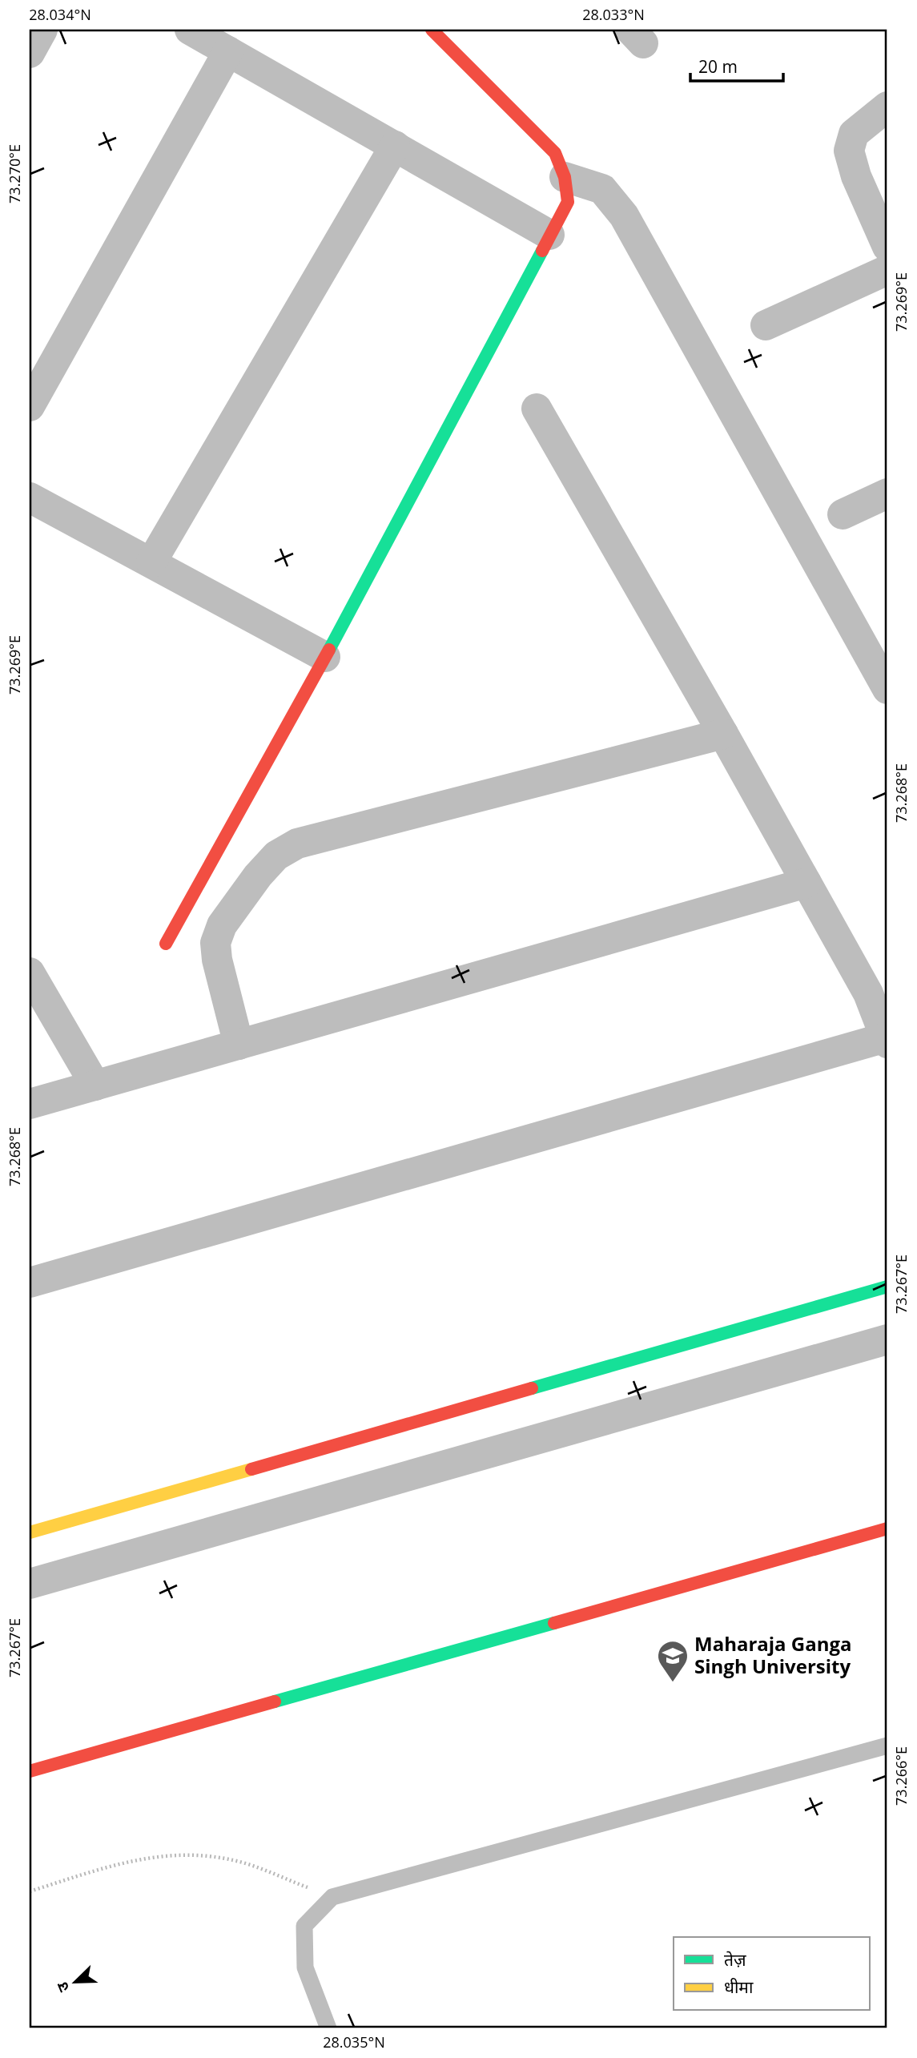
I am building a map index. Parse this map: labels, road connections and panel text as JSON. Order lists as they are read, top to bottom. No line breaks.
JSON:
{"places":{"school or university":["Maharaja Ganga Singh University"]},"legend":["तेज़","धीमा"],"scale_bar":"20 m","north":"bottom left","coordinates":["28.034°N","28.033°N","73.270°E","73.269°E","73.268°E","73.267°E","73.266°E","28.035°N"]}
